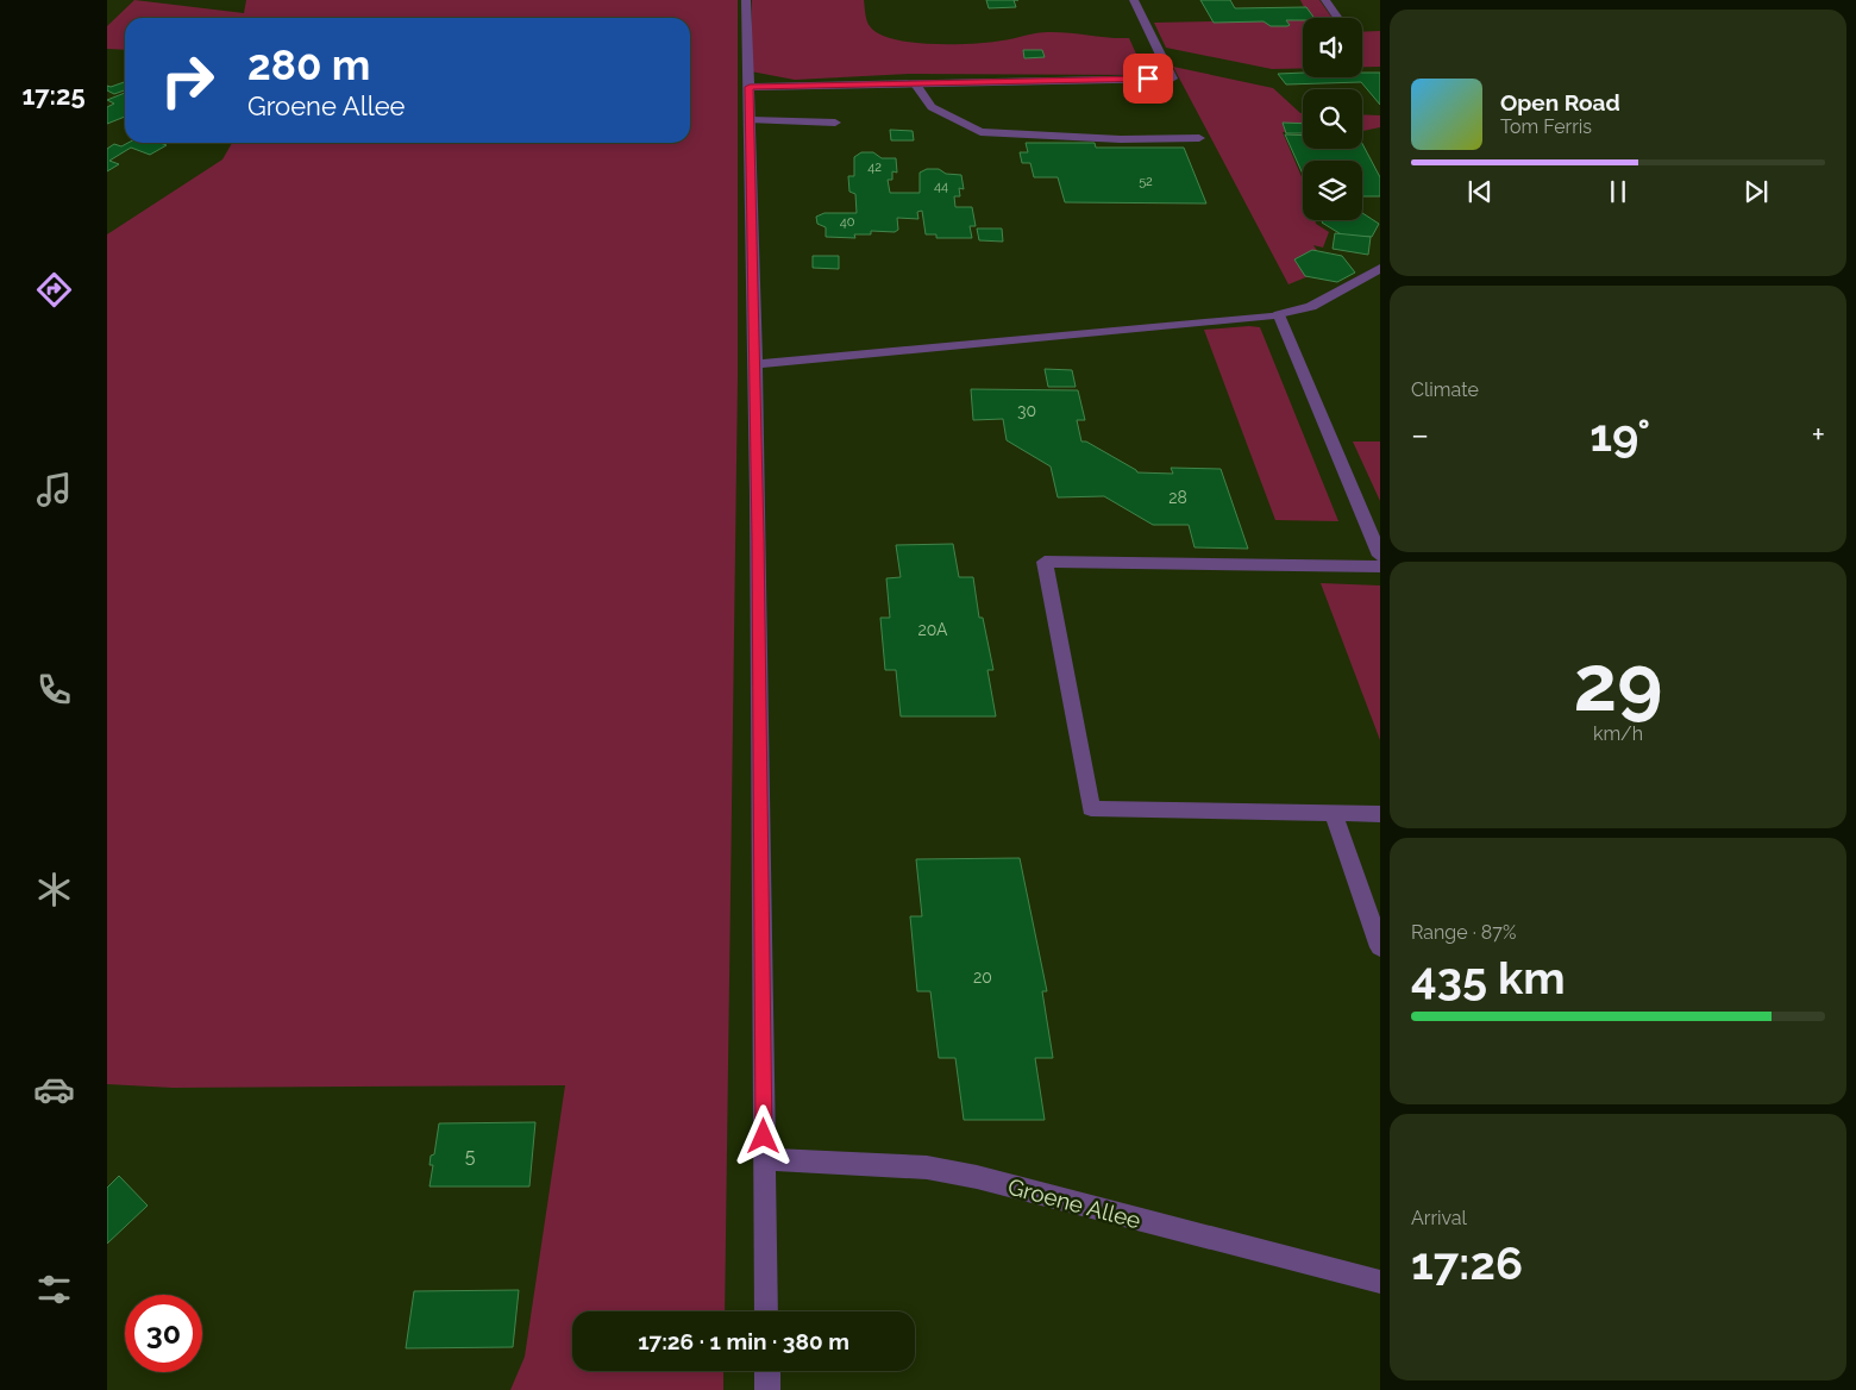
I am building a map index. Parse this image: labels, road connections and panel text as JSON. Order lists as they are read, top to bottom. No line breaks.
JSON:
{"streets":{"street":["Groene Allee"]},"house_numbers":["42","52","44","40","30","28","20A","20","5"],"page":{"tabs":"17:25","turn":["280 m","Groene Allee"],"song":["Open Road","Tom Ferris"],"tile":["Climate",["29","km/h"],["Range · 87%","435 km"],["Arrival","17:26"]],"heat":["−","19°","+"],"limit":"30","trip":"17:26 · 1 min · 380 m"}}
